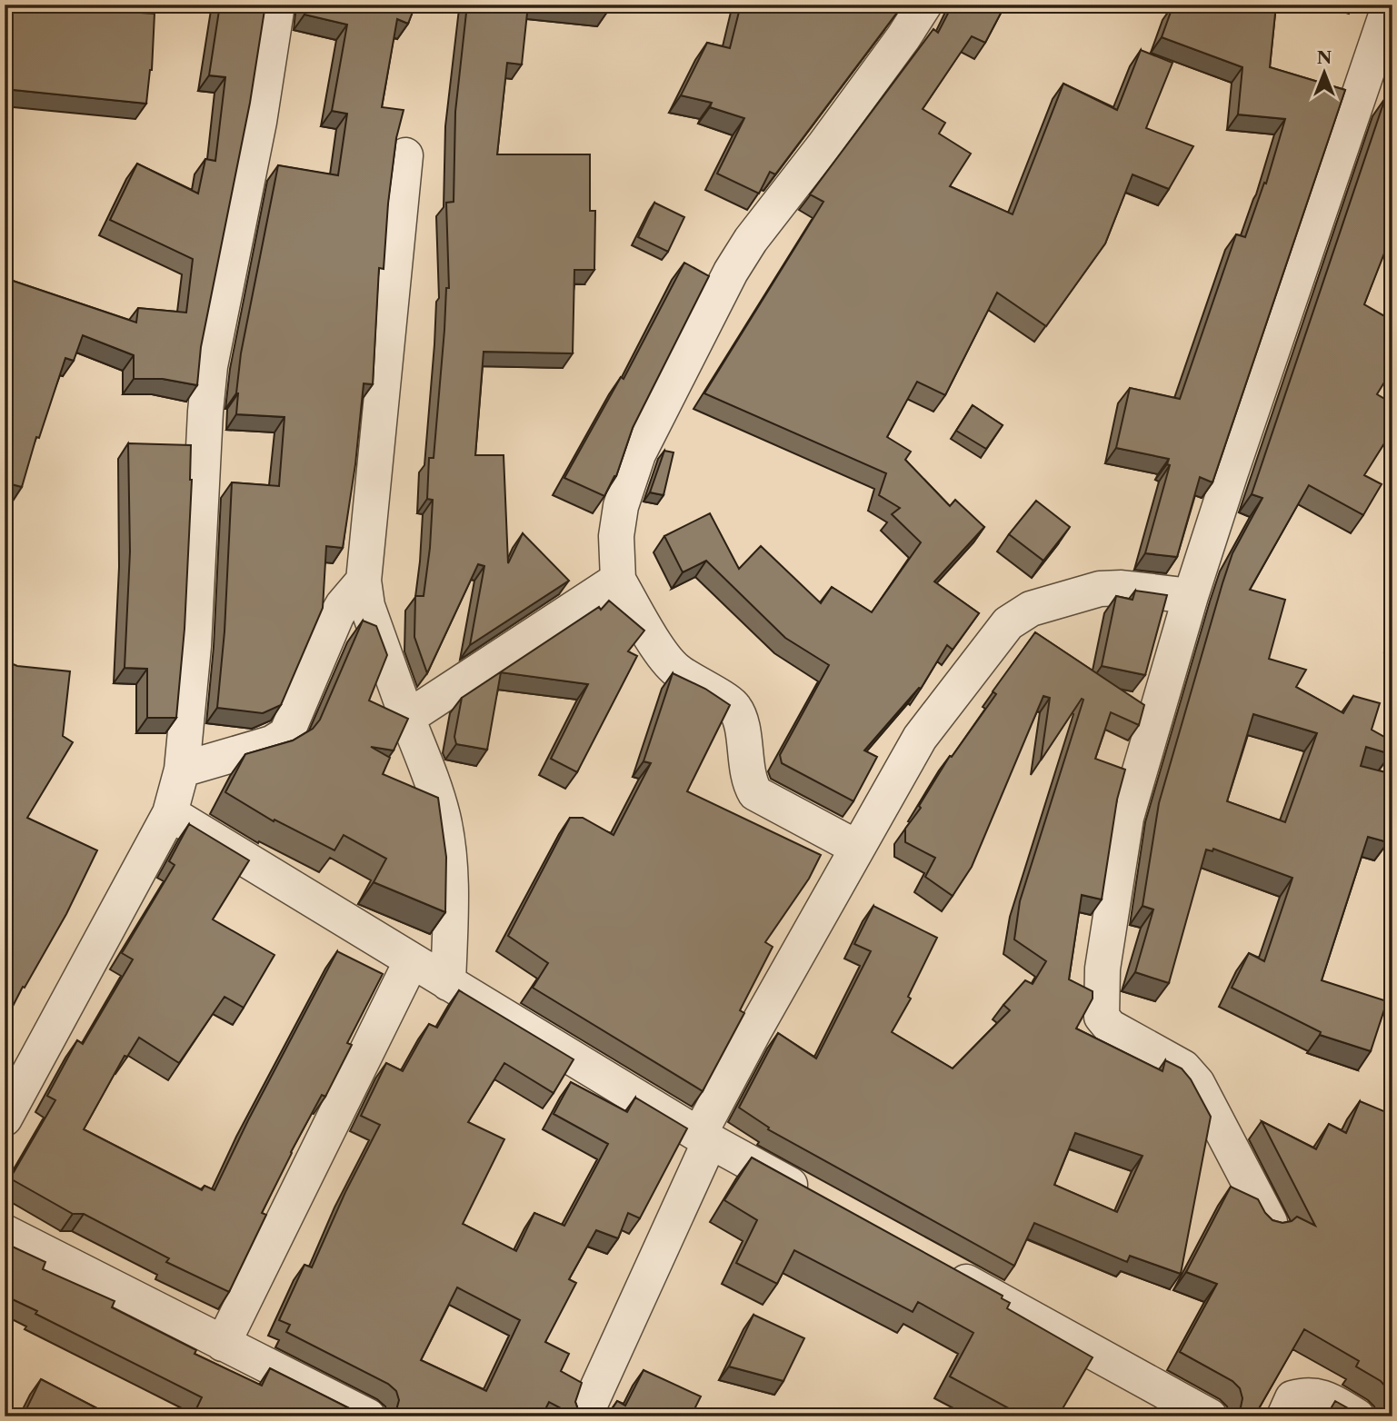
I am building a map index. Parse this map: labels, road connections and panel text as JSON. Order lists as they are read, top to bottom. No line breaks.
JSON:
{"north":"top"}
